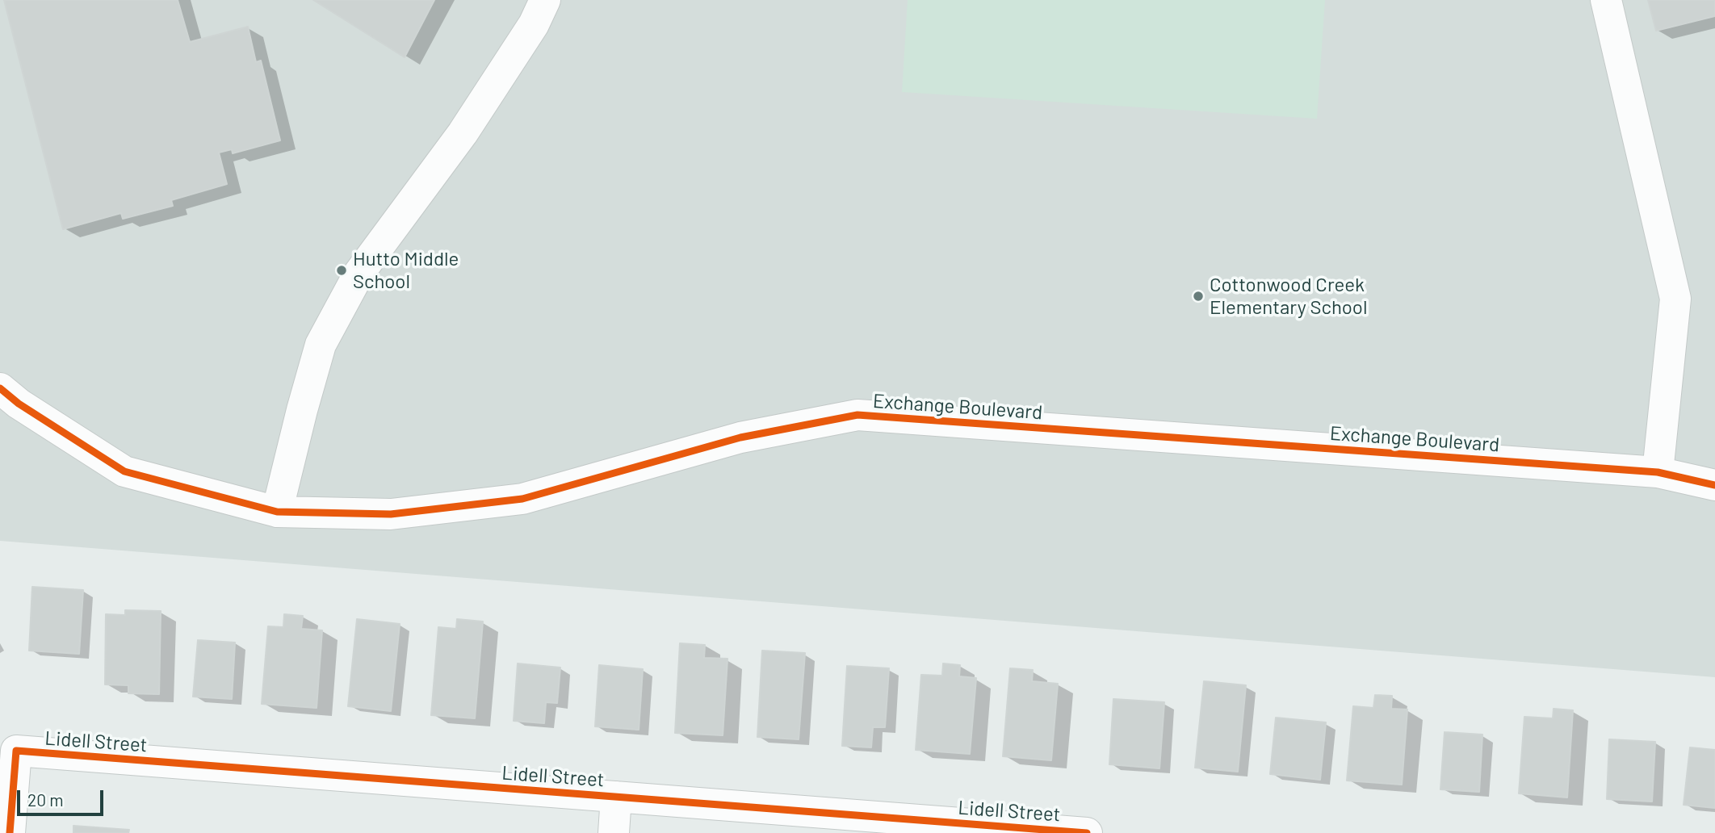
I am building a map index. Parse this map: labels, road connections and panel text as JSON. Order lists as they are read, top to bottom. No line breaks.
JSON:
{"streets":{"street":["Exchange Boulevard","Lidell Street"]},"places":["Hutto Middle School","Cottonwood Creek Elementary School"],"scale_bar":"20 m"}
